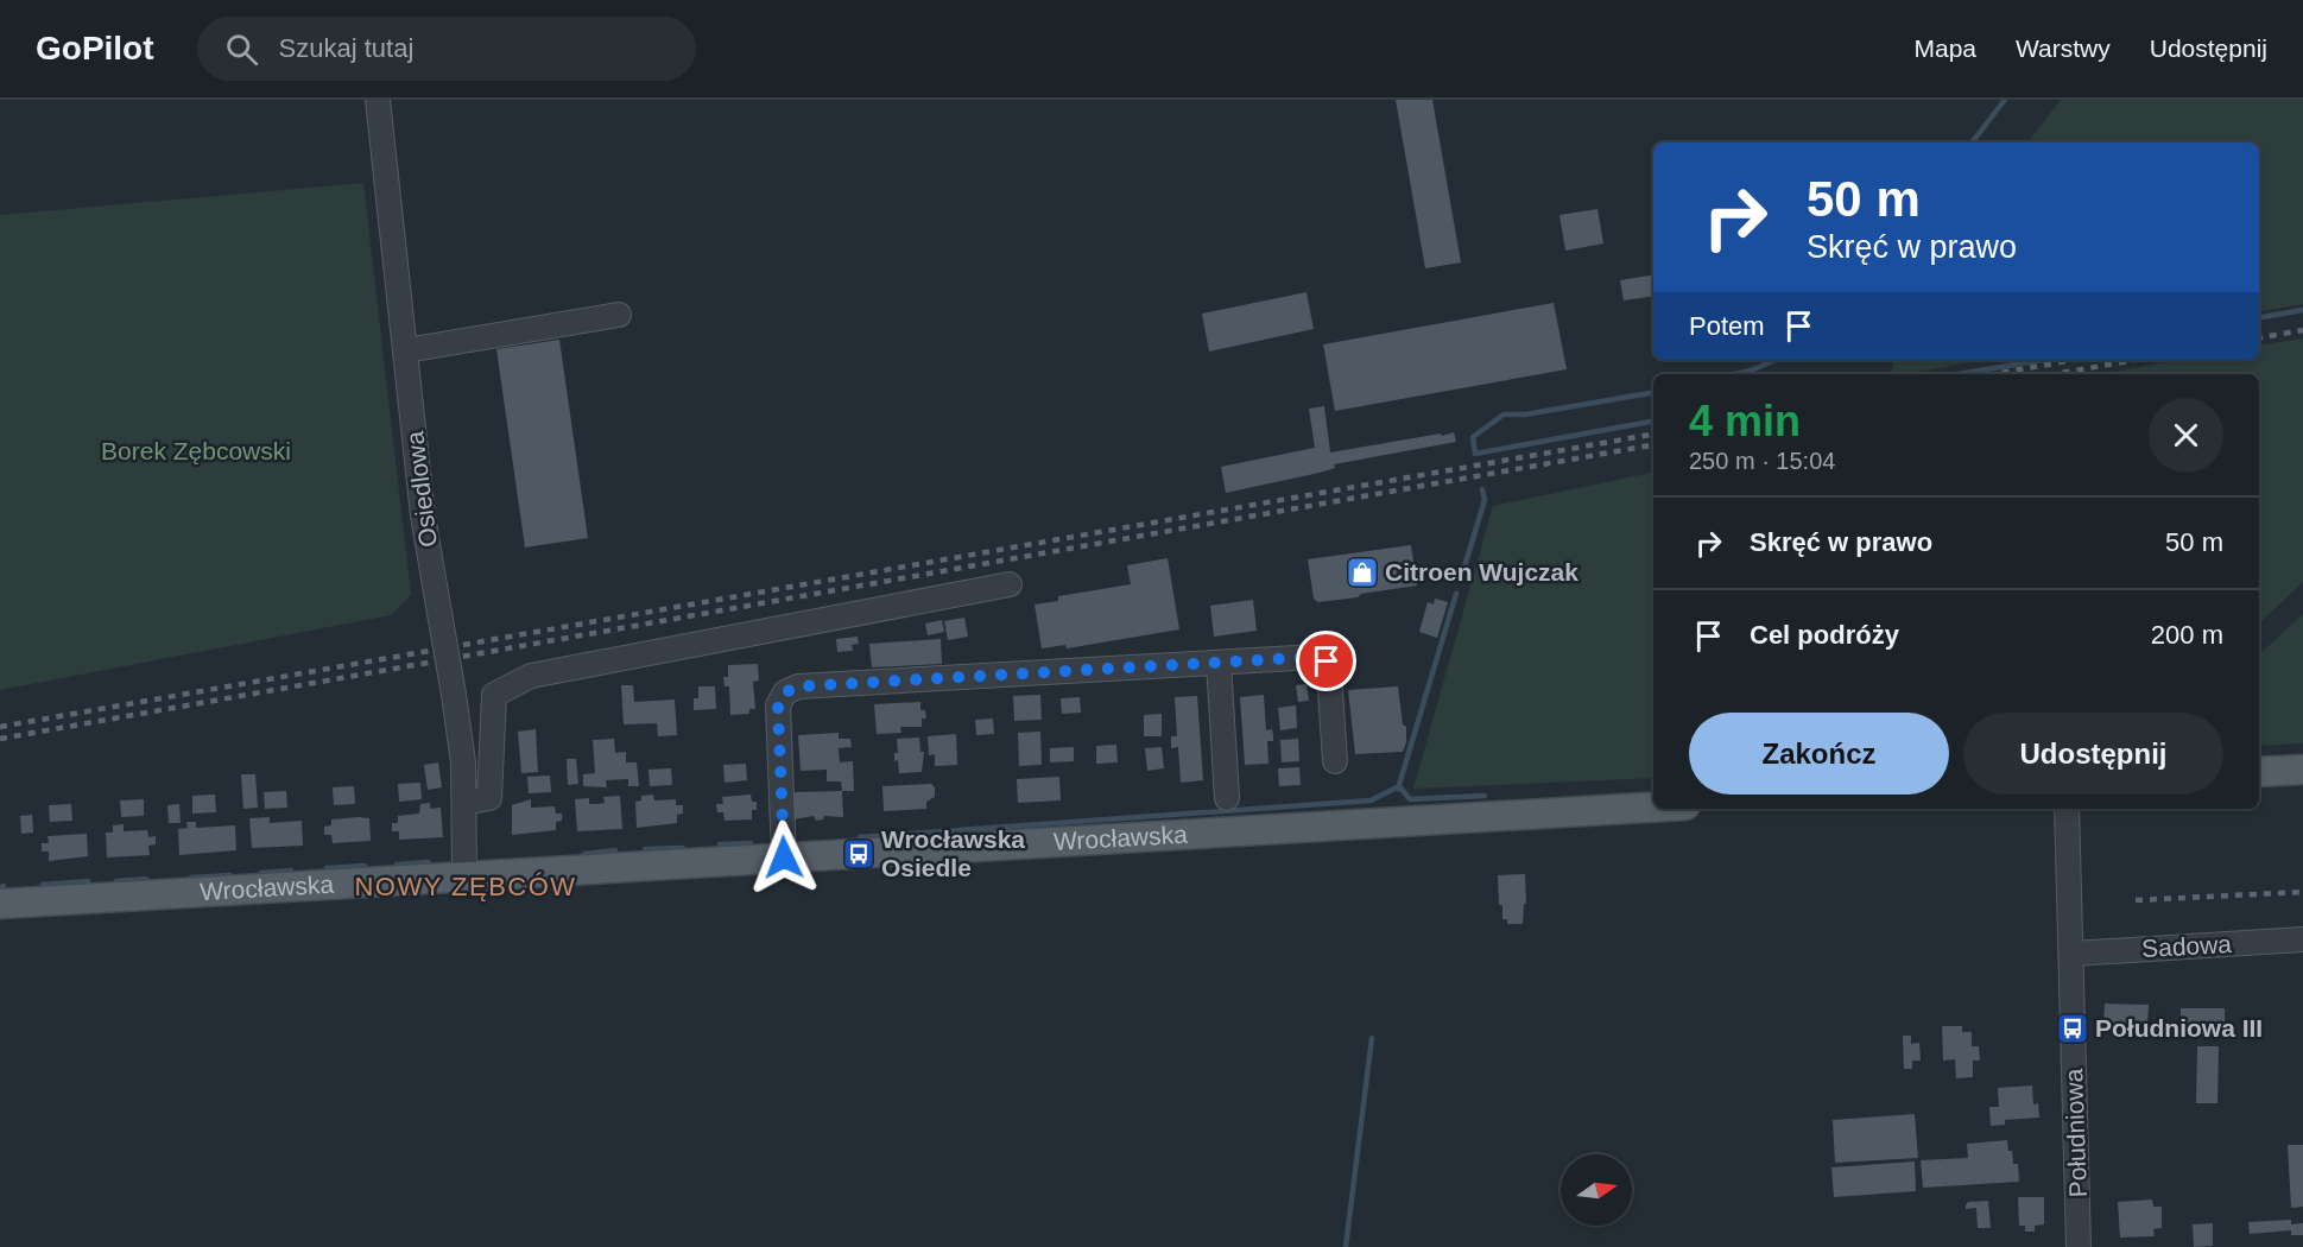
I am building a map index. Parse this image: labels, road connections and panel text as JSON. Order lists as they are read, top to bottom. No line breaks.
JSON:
{"streets":{"main road":["Wrocławska"],"street":["Osiedlowa","Sadowa","Południowa"]},"crossings":[["Osiedlowa","Wrocławska"],["Sadowa","Południowa"]],"districts":["NOWY ZĘBCÓW"],"parks":["Borek Zębcowski"],"places":{"shop":["Citroen Wujczak"],"bus stop":["Wrocławska Osiedle","Południowa III"]},"north":"right","page":{"header":"GoPilot","search":"Szukaj tutaj","nav":["Mapa","Warstwy","Udostępnij"],"turn":["50 m","Skręć w prawo"],"then":"Potem","heading":["4 min","250 m · 15:04"],"list":[{"name":"Skręć w prawo","value":"50 m"},{"name":"Cel podróży","value":"200 m"}],"buttons":["Zakończ","Udostępnij"]}}
